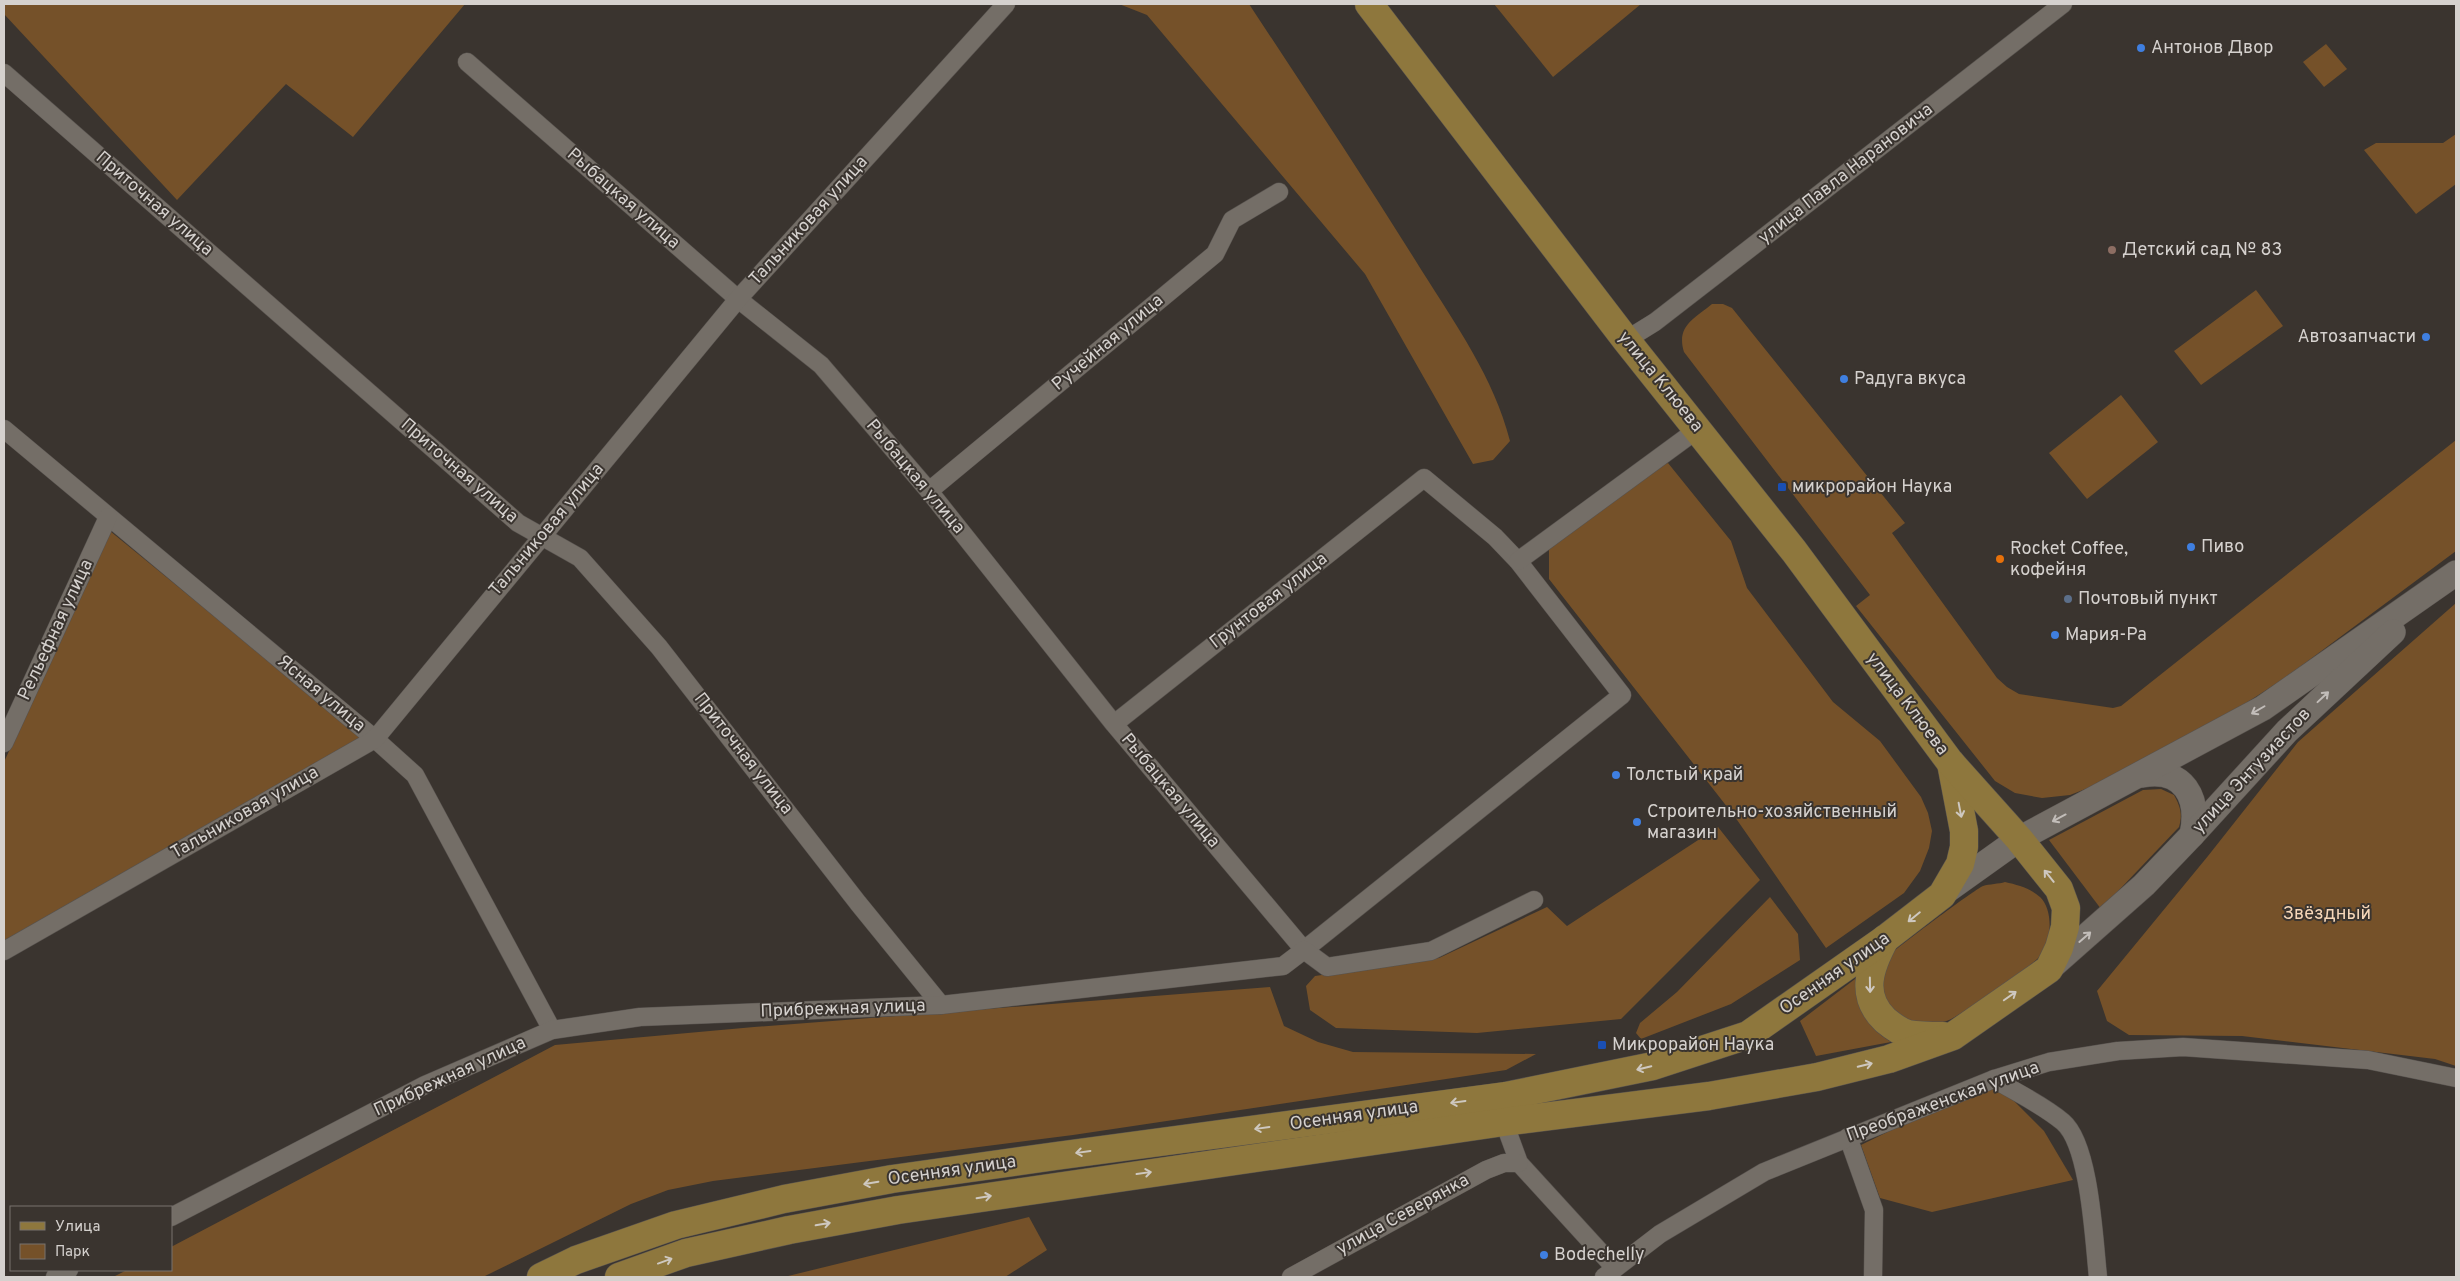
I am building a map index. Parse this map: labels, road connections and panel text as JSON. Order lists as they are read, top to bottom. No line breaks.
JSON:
{"streets":{"main road":["улица Клюева","улица Энтузиастов","Осенняя улица"],"street":["улица Павла Нарановича","Рыбацкая улица","Приточная улица","Тальниковая улица","Ручейная улица","Грунтовая улица","Рельефная улица","Ясная улица","Прибрежная улица","Преображенская улица","улица Северянка"]},"crossings":[["улица Павла Нарановича","улица Клюева"],["Рыбацкая улица","Тальниковая улица"],["Рыбацкая улица","Ручейная улица"],["Рыбацкая улица","Грунтовая улица"],["Рыбацкая улица","Прибрежная улица"],["Приточная улица","Тальниковая улица"],["Приточная улица","Прибрежная улица"],["Тальниковая улица","Ясная улица"],["улица Клюева","улица Энтузиастов"],["улица Клюева","Осенняя улица"],["Грунтовая улица","Прибрежная улица"],["Рельефная улица","Ясная улица"],["Ясная улица","Прибрежная улица"],["улица Энтузиастов","Осенняя улица"]],"parks":["Звёздный"],"places":{"other":["Антонов Двор","Детский сад № 83","Автозапчасти","Радуга вкуса","Пиво","Rocket Coffee, кофейня","Почтовый пункт","Мария-Ра","Толстый край","Строительно-хозяйственный магазин","Bodechelly"],"transit":["микрорайон Наука","Микрорайон Наука"]},"legend":["Улица","Парк"]}
